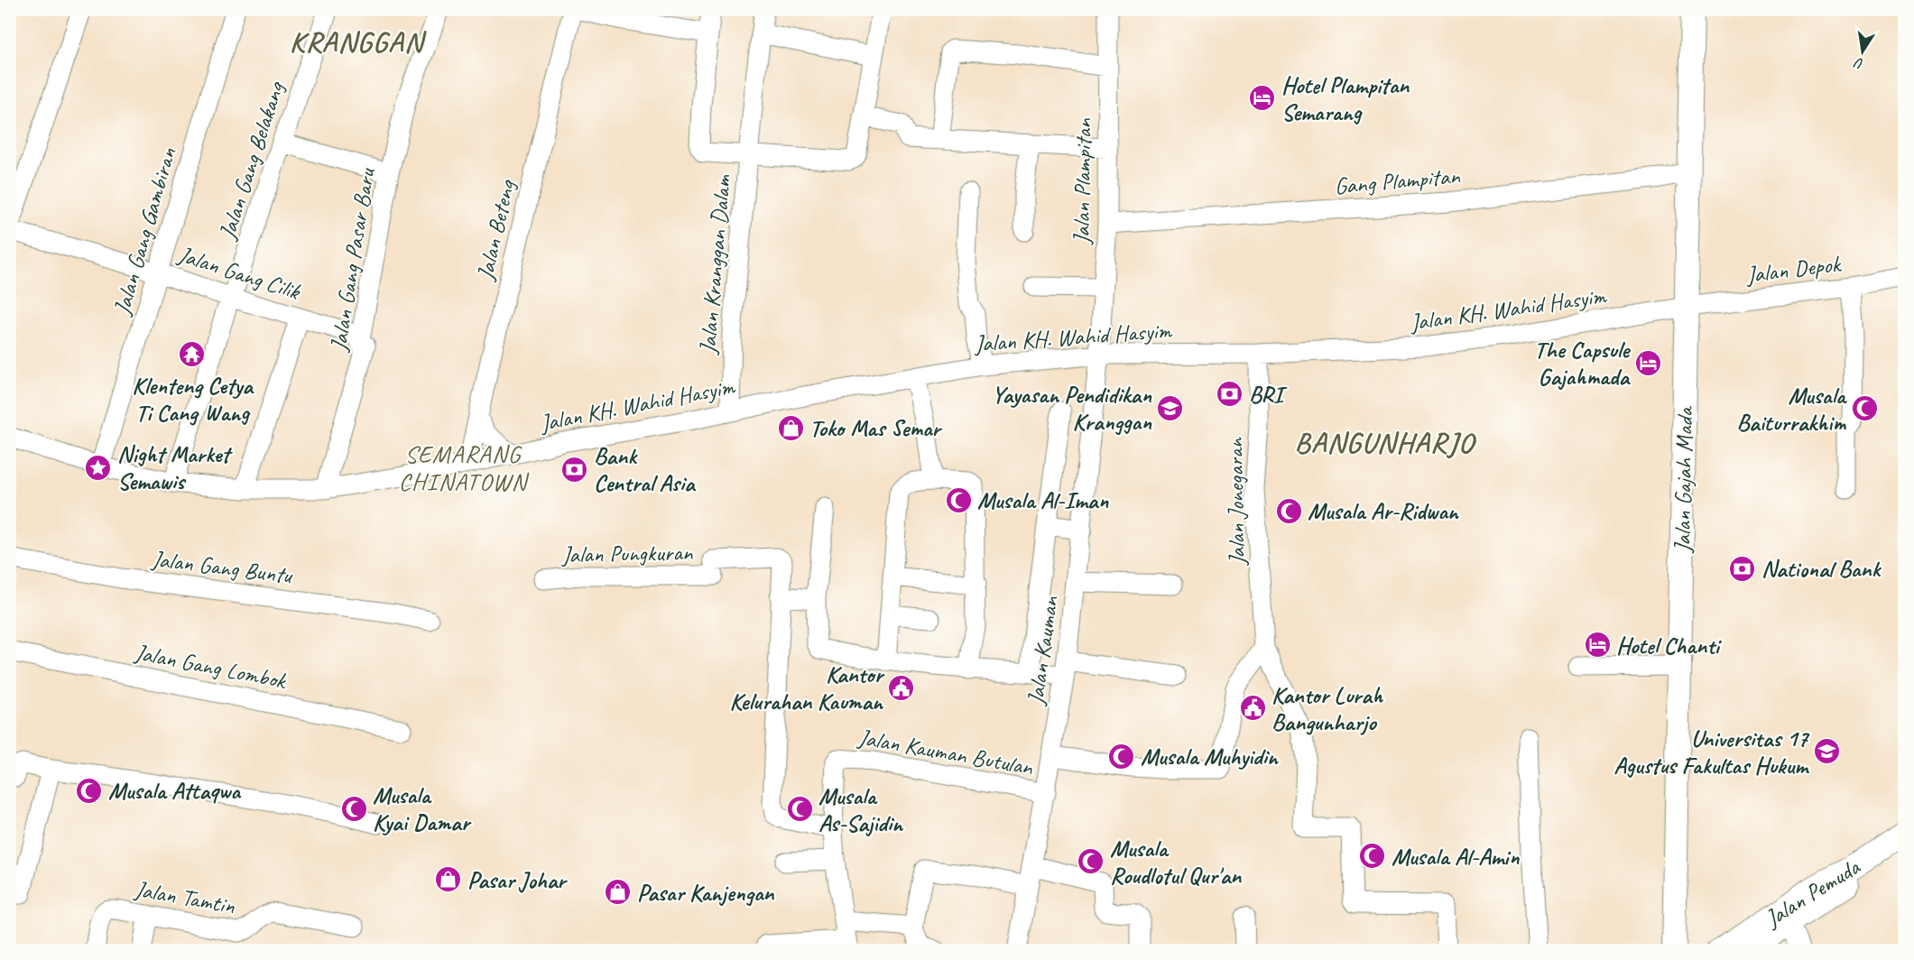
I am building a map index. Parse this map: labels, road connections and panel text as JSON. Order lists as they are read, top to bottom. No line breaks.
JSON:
{"streets":{"main road":["Jalan Gajah Mada","Jalan Pemuda"],"street":["Jalan Gang Belakang","Gang Plampitan","Jalan Plampitan","Jalan Beteng","Jalan Gang Gambiran","Jalan Gang Pasar Baru","Jalan Kranggan Dalam","Jalan Depok","Jalan Gang Cilik","Jalan KH. Wahid Hasyim","Jalan Jonegaran","Jalan Pungkuran","Jalan Gang Buntu","Jalan Kauman","Jalan Gang Lombok","Jalan Kauman Butulan","Jalan Tamtin"]},"crossings":[["Jalan Gang Belakang","Jalan Gang Cilik"],["Jalan Gang Belakang","Jalan KH. Wahid Hasyim"],["Gang Plampitan","Jalan Plampitan"],["Gang Plampitan","Jalan Gajah Mada"],["Jalan Plampitan","Jalan KH. Wahid Hasyim"],["Jalan Plampitan","Jalan Kauman"],["Jalan Beteng","Jalan KH. Wahid Hasyim"],["Jalan Gang Gambiran","Jalan Gang Cilik"],["Jalan Gang Gambiran","Jalan KH. Wahid Hasyim"],["Jalan Gang Pasar Baru","Jalan Gang Cilik"],["Jalan Gang Pasar Baru","Jalan KH. Wahid Hasyim"],["Jalan Kranggan Dalam","Jalan KH. Wahid Hasyim"],["Jalan Depok","Jalan KH. Wahid Hasyim"],["Jalan Depok","Jalan Gajah Mada"],["Jalan KH. Wahid Hasyim","Jalan Gajah Mada"],["Jalan KH. Wahid Hasyim","Jalan Jonegaran"],["Jalan KH. Wahid Hasyim","Jalan Kauman"],["Jalan Kauman","Jalan Kauman Butulan"]],"districts":["KRANGGAN","BANGUNHARJO","SEMARANG CHINATOWN"],"places":{"hotel":["Hotel Plampitan Semarang","The Capsule Gajahmada","Hotel Chanti"],"temple":["Klenteng Cetya Ti Cang Wang"],"bank":["BRI","Bank Central Asia","National Bank"],"school or university":["Yayasan Pendidikan Kranggan","Universitas 17 Agustus Fakultas Hukum"],"mosque":["Musala Baiturrakhim","Musala Al-Iman","Musala Ar-Ridwan","Musala Muhyidin","Musala Attaqwa","Musala Kyai Damar","Musala As-Sajidin","Musala Al-Amin","Musala Roudlotul Qur'an"],"shop":["Toko Mas Semar","Pasar Johar","Pasar Kanjengan"],"place":["Night Market Semawis"],"public building":["Kantor Kelurahan Kauman","Kantor Lurah Bangunharjo"]},"north":"bottom"}
